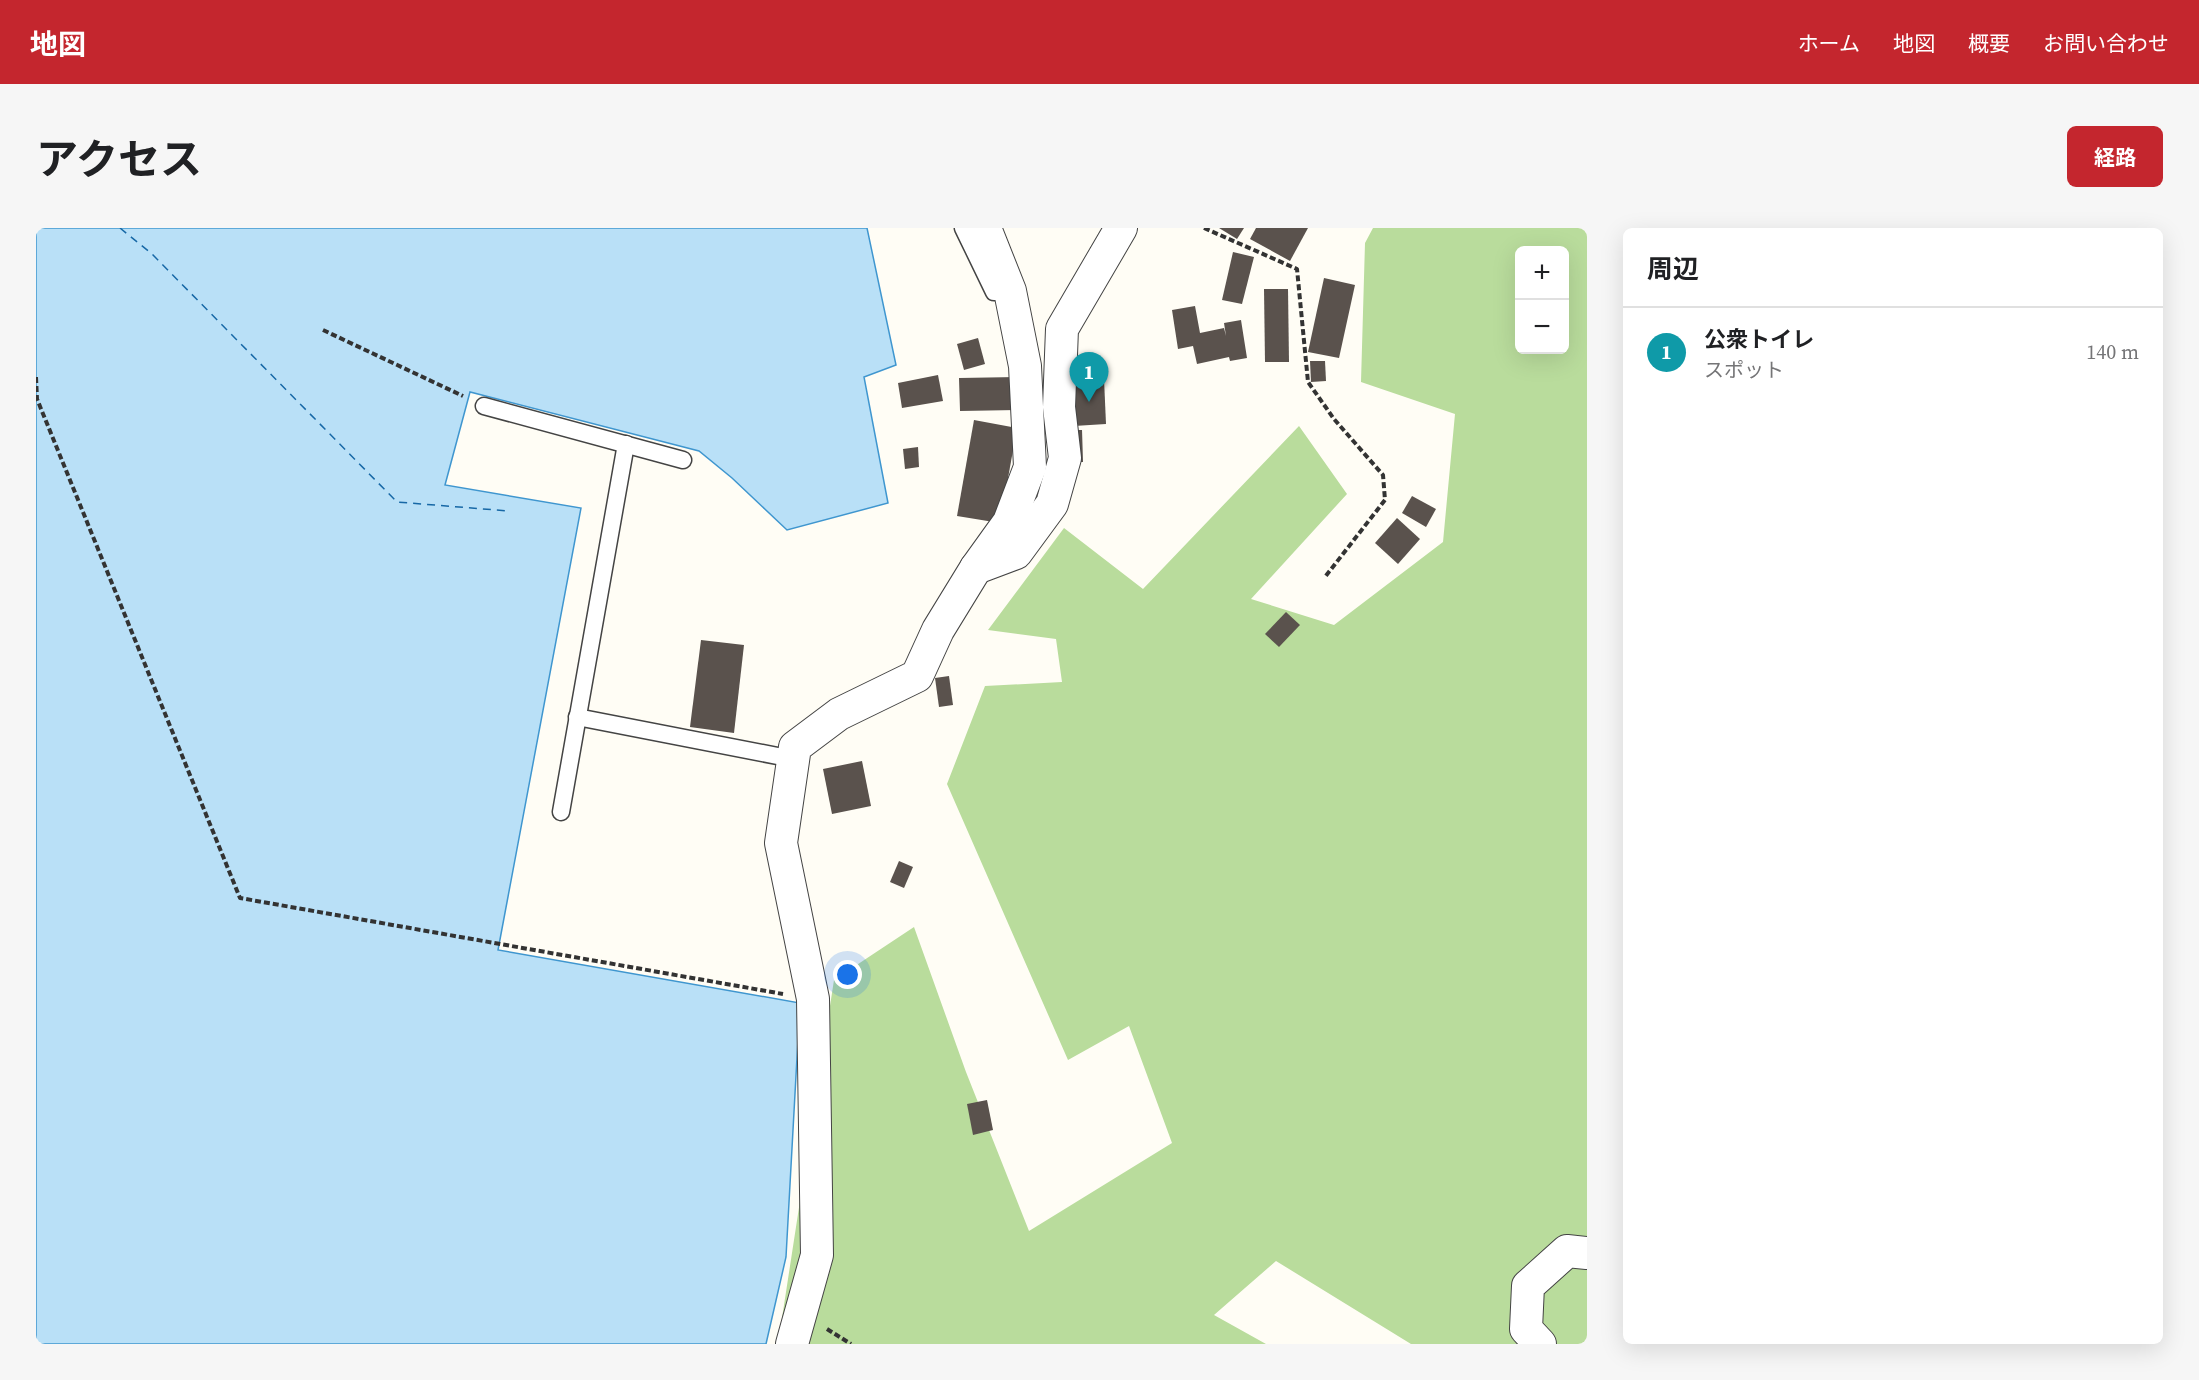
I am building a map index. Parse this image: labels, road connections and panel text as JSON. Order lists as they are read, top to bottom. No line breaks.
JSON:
{"page":{"header":"地図","nav":["ホーム","地図","概要","お問い合わせ"],"title":"アクセス","buttons":"経路","heading":"周辺","map_buttons":["+","−"],"list":[{"mark":"1","name":"公衆トイレ","note":"スポット","value":"140 m"}],"pins":"1"}}
